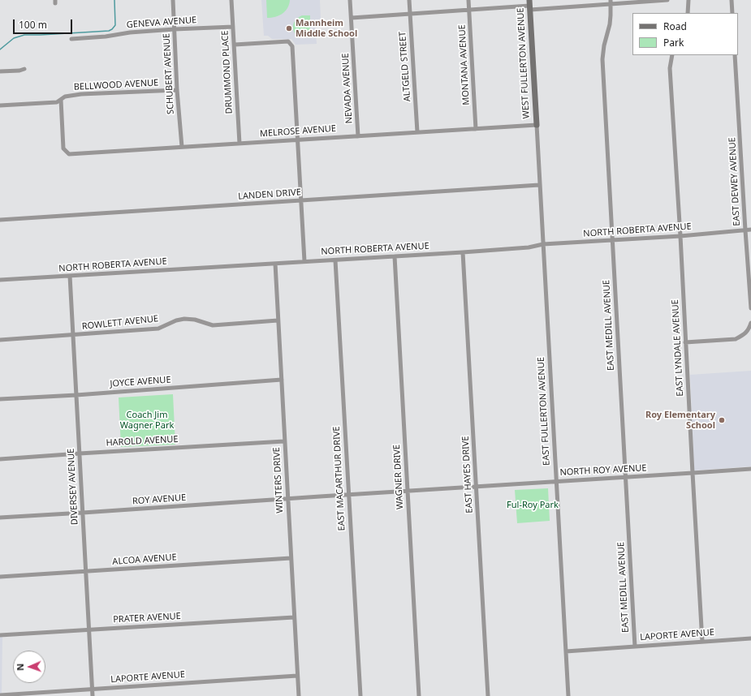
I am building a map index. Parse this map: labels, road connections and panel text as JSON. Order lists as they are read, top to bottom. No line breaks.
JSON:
{"streets":{"street":["GENEVA AVENUE","WEST FULLERTON AVENUE","MONTANA AVENUE","ALTGELD STREET","DRUMMOND PLACE","SCHUBERT AVENUE","BELLWOOD AVENUE","NEVADA AVENUE","MELROSE AVENUE","EAST DEWEY AVENUE","LANDEN DRIVE","NORTH ROBERTA AVENUE","ROWLETT AVENUE","EAST MEDILL AVENUE","EAST LYNDALE AVENUE","JOYCE AVENUE","EAST FULLERTON AVENUE","HAROLD AVENUE","NORTH ROY AVENUE","EAST HAYES DRIVE","WAGNER DRIVE","EAST MACARTHUR DRIVE","WINTERS DRIVE","DIVERSEY AVENUE","ROY AVENUE","ALCOA AVENUE","PRATER AVENUE","LAPORTE AVENUE"]},"crossings":[["GENEVA AVENUE","DRUMMOND PLACE"],["GENEVA AVENUE","SCHUBERT AVENUE"],["WEST FULLERTON AVENUE","MELROSE AVENUE"],["WEST FULLERTON AVENUE","EAST FULLERTON AVENUE"],["MONTANA AVENUE","MELROSE AVENUE"],["ALTGELD STREET","MELROSE AVENUE"],["DRUMMOND PLACE","MELROSE AVENUE"],["SCHUBERT AVENUE","BELLWOOD AVENUE"],["SCHUBERT AVENUE","MELROSE AVENUE"],["BELLWOOD AVENUE","MELROSE AVENUE"],["NEVADA AVENUE","MELROSE AVENUE"],["MELROSE AVENUE","EAST FULLERTON AVENUE"],["EAST DEWEY AVENUE","NORTH ROBERTA AVENUE"],["LANDEN DRIVE","EAST FULLERTON AVENUE"],["NORTH ROBERTA AVENUE","EAST MEDILL AVENUE"],["NORTH ROBERTA AVENUE","EAST LYNDALE AVENUE"],["NORTH ROBERTA AVENUE","EAST FULLERTON AVENUE"],["NORTH ROBERTA AVENUE","EAST HAYES DRIVE"],["NORTH ROBERTA AVENUE","WAGNER DRIVE"],["NORTH ROBERTA AVENUE","EAST MACARTHUR DRIVE"],["NORTH ROBERTA AVENUE","WINTERS DRIVE"],["NORTH ROBERTA AVENUE","DIVERSEY AVENUE"],["ROWLETT AVENUE","WINTERS DRIVE"],["ROWLETT AVENUE","DIVERSEY AVENUE"],["EAST MEDILL AVENUE","NORTH ROY AVENUE"],["EAST MEDILL AVENUE","LAPORTE AVENUE"],["EAST LYNDALE AVENUE","NORTH ROY AVENUE"],["EAST LYNDALE AVENUE","LAPORTE AVENUE"],["JOYCE AVENUE","WINTERS DRIVE"],["JOYCE AVENUE","DIVERSEY AVENUE"],["EAST FULLERTON AVENUE","NORTH ROY AVENUE"],["EAST FULLERTON AVENUE","LAPORTE AVENUE"],["HAROLD AVENUE","WINTERS DRIVE"],["HAROLD AVENUE","DIVERSEY AVENUE"],["NORTH ROY AVENUE","EAST HAYES DRIVE"],["NORTH ROY AVENUE","WAGNER DRIVE"],["NORTH ROY AVENUE","EAST MACARTHUR DRIVE"],["NORTH ROY AVENUE","ROY AVENUE"],["WINTERS DRIVE","ROY AVENUE"],["WINTERS DRIVE","ALCOA AVENUE"],["WINTERS DRIVE","PRATER AVENUE"],["WINTERS DRIVE","LAPORTE AVENUE"],["DIVERSEY AVENUE","ROY AVENUE"],["DIVERSEY AVENUE","ALCOA AVENUE"],["DIVERSEY AVENUE","PRATER AVENUE"],["DIVERSEY AVENUE","LAPORTE AVENUE"]],"parks":["Coach Jim Wagner Park","Ful-Roy Park"],"places":["Mannheim Middle School","Roy Elementary School"],"legend":["Road","Park"],"scale_bar":"100 m","north":"left"}
